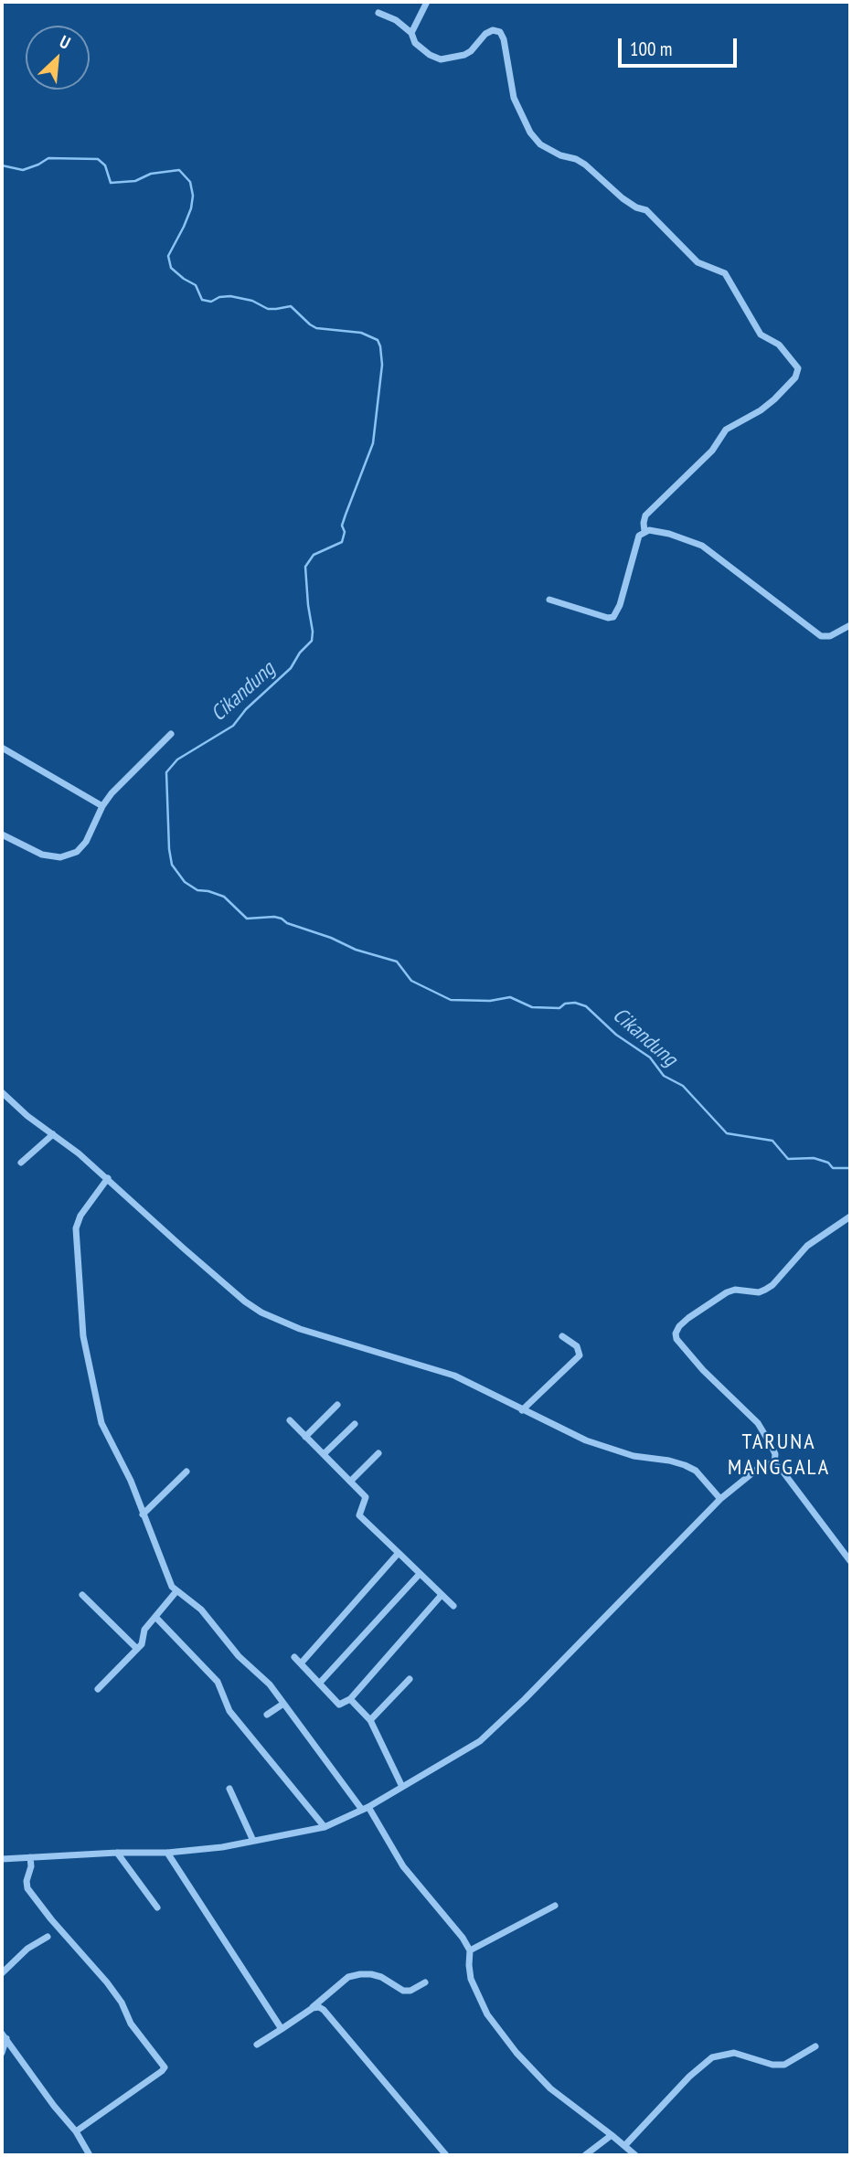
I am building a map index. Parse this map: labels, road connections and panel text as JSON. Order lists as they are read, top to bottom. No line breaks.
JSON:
{"districts":["TARUNA MANGGALA"],"water":["Cikandung"],"scale_bar":"100 m","north":"top right"}
